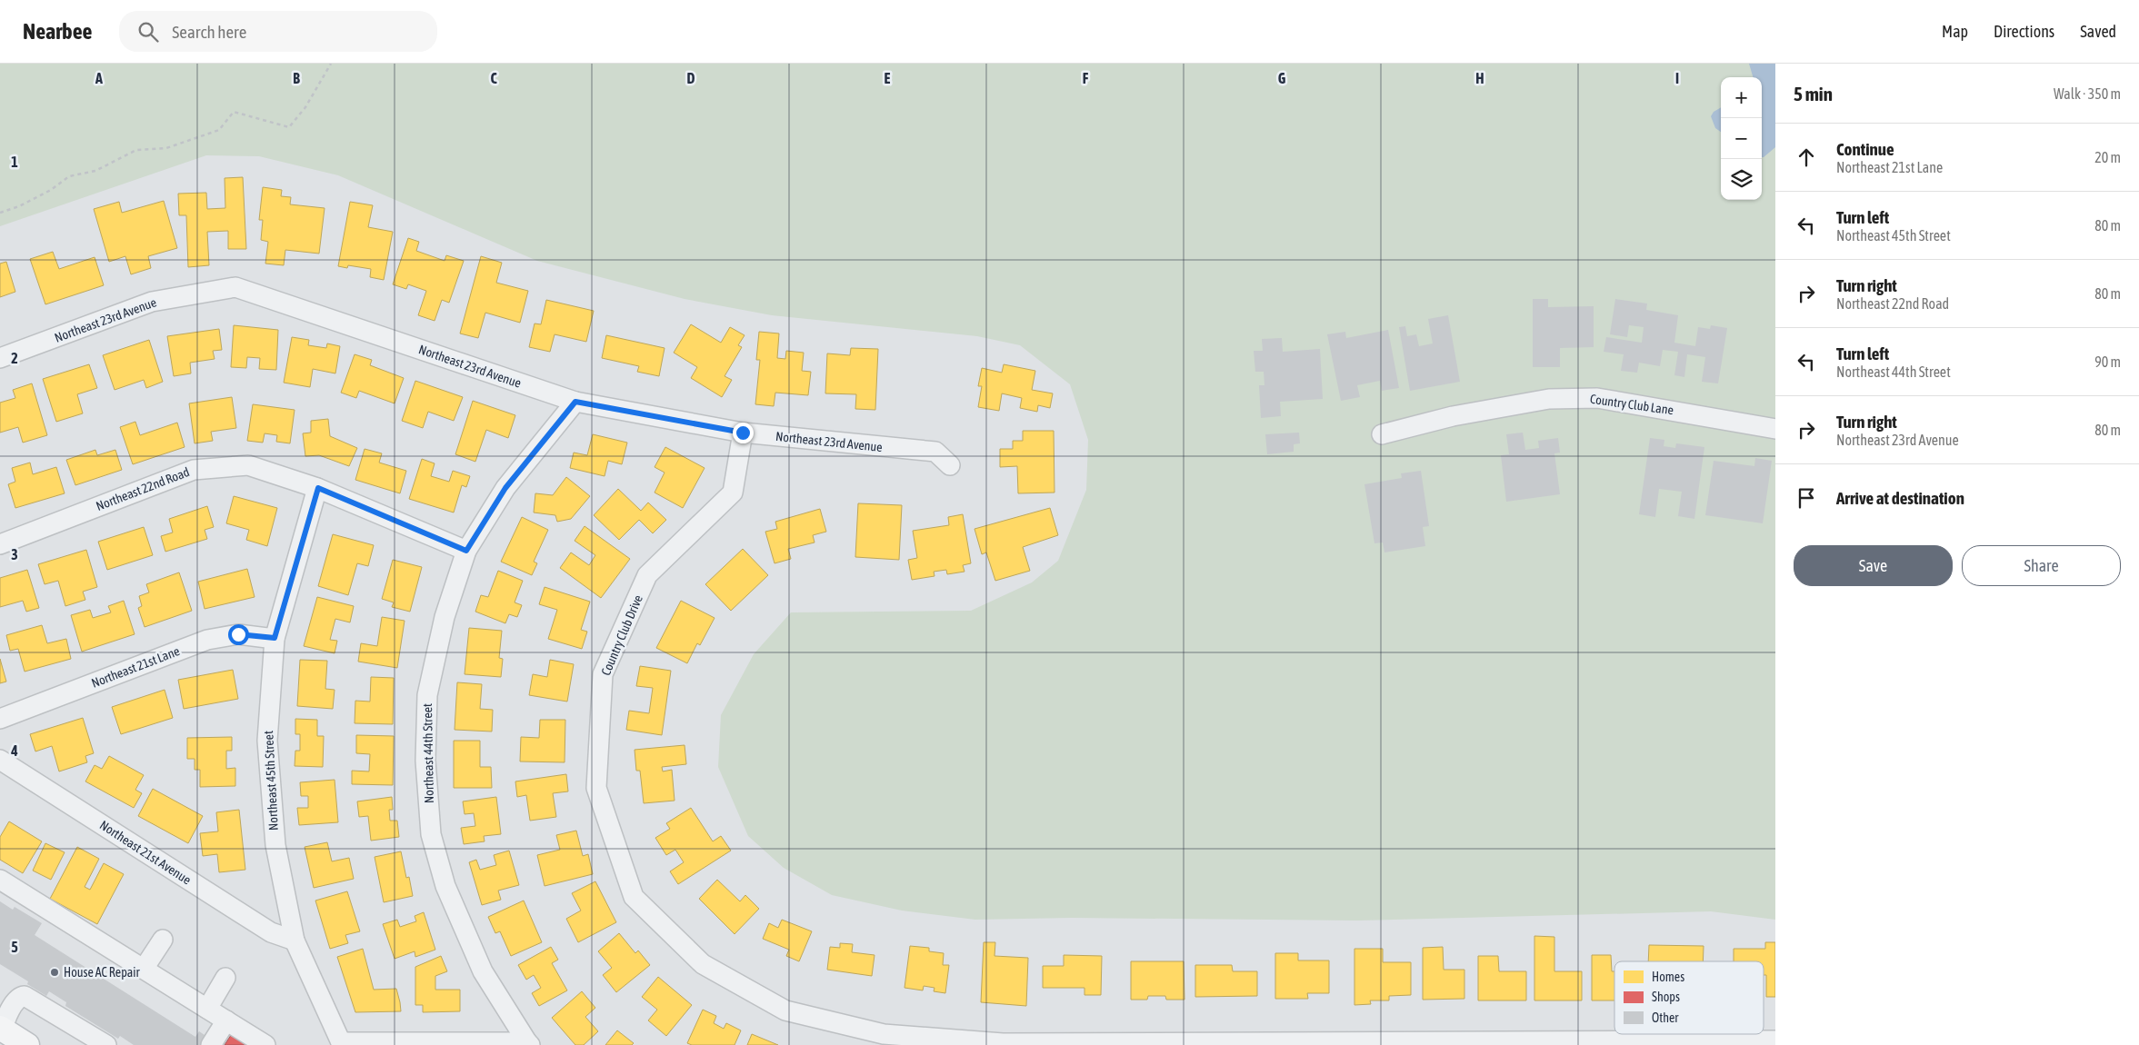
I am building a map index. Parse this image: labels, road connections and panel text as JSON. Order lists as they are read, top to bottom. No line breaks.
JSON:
{"streets":{"street":["Northeast 23rd Avenue","Country Club Lane","Northeast 22nd Road","Country Club Drive","Northeast 21st Lane","Northeast 44th Street","Northeast 45th Street","Northeast 21st Avenue"]},"crossings":[["Northeast 23rd Avenue","Country Club Drive"],["Northeast 23rd Avenue","Northeast 44th Street"],["Northeast 22nd Road","Northeast 44th Street"],["Northeast 22nd Road","Northeast 45th Street"],["Northeast 21st Lane","Northeast 45th Street"],["Northeast 45th Street","Northeast 21st Avenue"]],"places":["House AC Repair"],"legend":["Homes","Shops","Other"],"page":{"header":"Nearbee","search":"Search here","nav":["Map","Directions","Saved"],"heading":["5 min","Walk · 350 m"],"map_buttons":["+","−"],"list":[["Continue","Northeast 21st Lane","20 m"],["Turn left","Northeast 45th Street","80 m"],["Turn right","Northeast 22nd Road","80 m"],["Turn left","Northeast 44th Street","90 m"],["Turn right","Northeast 23rd Avenue","80 m"],"Arrive at destination"],"buttons":["Save","Share"]},"grid":{"columns":["A","B","C","D","E","F","G","H","I"],"rows":["1","2","3","4","5"]}}
